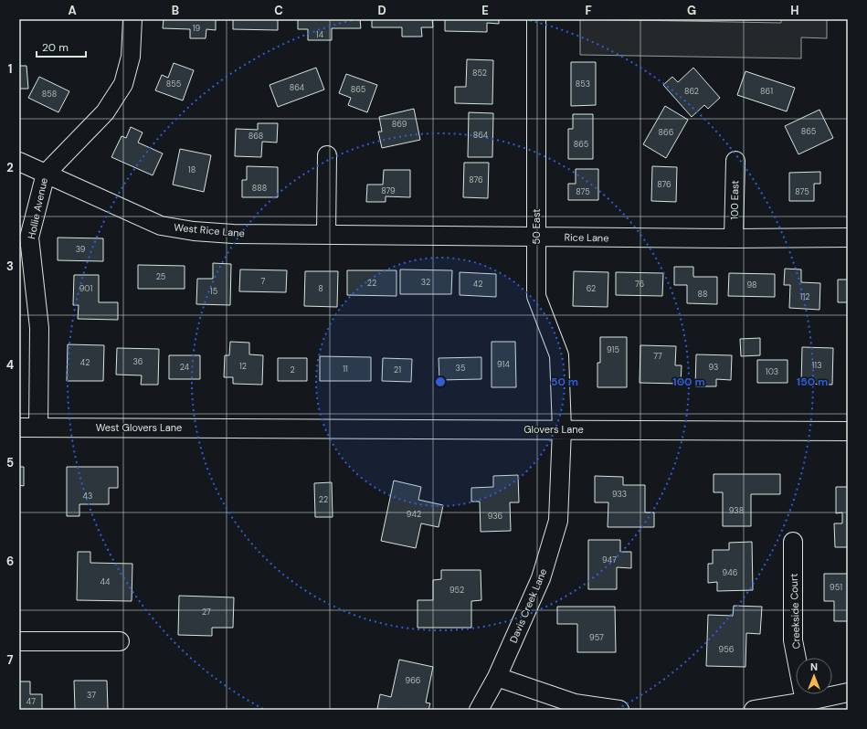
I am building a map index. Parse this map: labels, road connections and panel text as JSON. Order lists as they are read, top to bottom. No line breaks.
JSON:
{"streets":{"street":["100 East","Hollie Avenue","50 East","West Rice Lane","Rice Lane","West Glovers Lane","Glovers Lane","Davis Creek Lane","Creekside Court"]},"crossings":[["100 East","Rice Lane"],["Hollie Avenue","West Rice Lane"],["Hollie Avenue","West Glovers Lane"],["50 East","Rice Lane"],["50 East","Glovers Lane"],["50 East","Davis Creek Lane"],["West Rice Lane","Rice Lane"],["West Glovers Lane","Glovers Lane"],["Glovers Lane","Davis Creek Lane"]],"house_numbers":["19","14","852","855","853","864","865","862","861","858","869","865","866","864","868","865","18","876","876","888","879","875","875","39","25","7","32","22","42","76","98","901","8","62","15","88","112","915","77","36","42","914","113","12","24","93","35","11","2","21","103","933","43","22","938","942","936","947","946","44","951","952","27","957","956","966","37","47"],"scale_bar":"20 m","north":"top","grid":{"columns":["A","B","C","D","E","F","G","H"],"rows":["1","2","3","4","5","6","7"]},"rings":["50 m","100 m","150 m"]}
